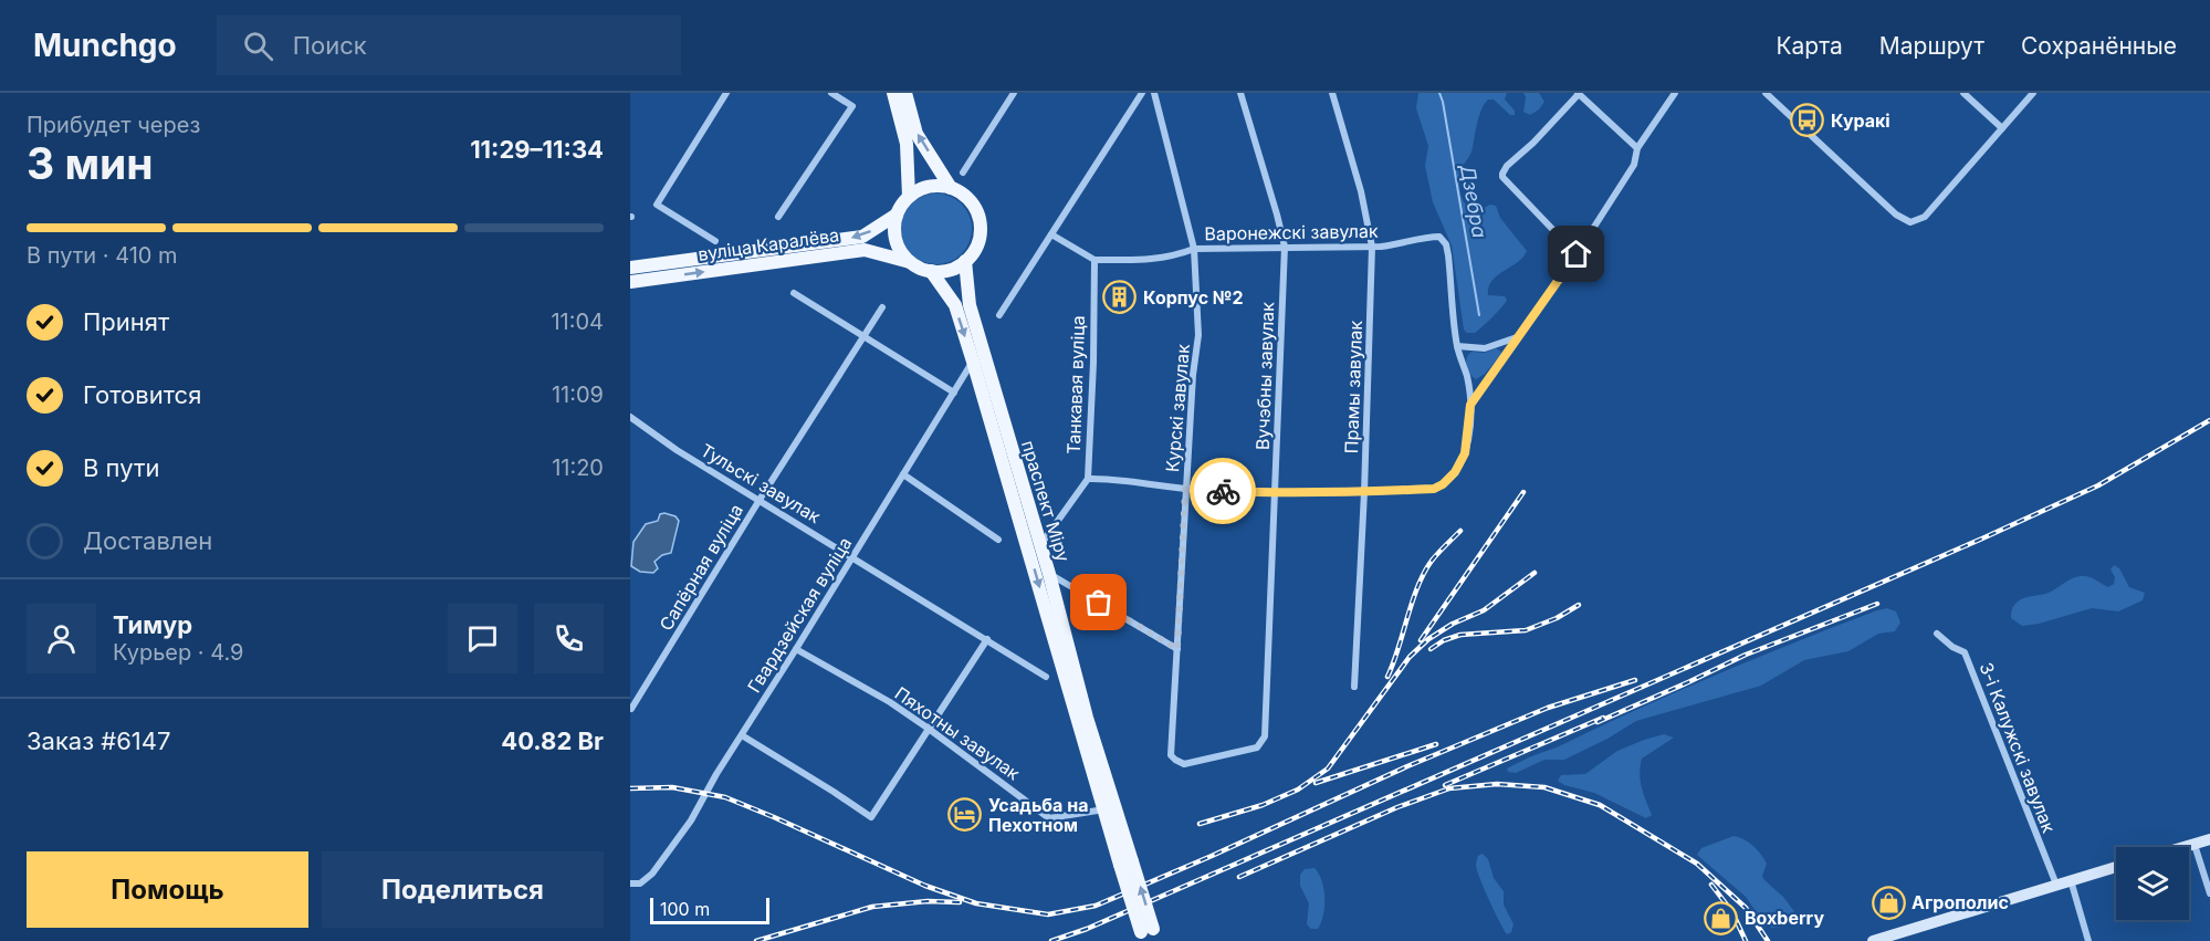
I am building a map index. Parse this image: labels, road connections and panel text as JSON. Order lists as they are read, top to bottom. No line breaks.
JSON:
{"streets":{"main road":["вуліца Каралёва","праспект Міру"],"street":["Варонежскі завулак","Вучэбны завулак","Танкавая вуліца","Прамы завулак","Курскі завулак","Тульскі завулак","Сапёрная вуліца","Гвардзейская вуліца","Пяхотны завулак","3-і Калужскі завулак"]},"crossings":[["Варонежскі завулак","Вучэбны завулак"],["Варонежскі завулак","Танкавая вуліца"],["Варонежскі завулак","Прамы завулак"],["Варонежскі завулак","Курскі завулак"],["вуліца Каралёва","праспект Міру"],["Вучэбны завулак","Курскі завулак"],["Танкавая вуліца","праспект Міру"],["Тульскі завулак","Сапёрная вуліца"],["Тульскі завулак","Гвардзейская вуліца"],["праспект Міру","Гвардзейская вуліца"],["праспект Міру","Пяхотны завулак"],["Гвардзейская вуліца","Пяхотны завулак"]],"water":["Дзебра"],"places":{"bus stop":["Куракі"],"building":["Корпус №2"],"hotel":["Усадьба на Пехотном"],"shop":["Агрополис","Boxberry"]},"scale_bar":"100 m","page":{"header":"Munchgo","search":"Поиск","nav":["Карта","Маршрут","Сохранённые"],"heading":["3 мин","Прибудет через","11:29–11:34"],"panel":["Тимур","Курьер · 4.9","Заказ #6147","40.82 Br"],"bar":"В пути · 410 m","list":[["Принят","11:04"],["Готовится","11:09"],["В пути","11:20"],"Доставлен"],"buttons":["Помощь","Поделиться"],"scale":"100 m"}}
